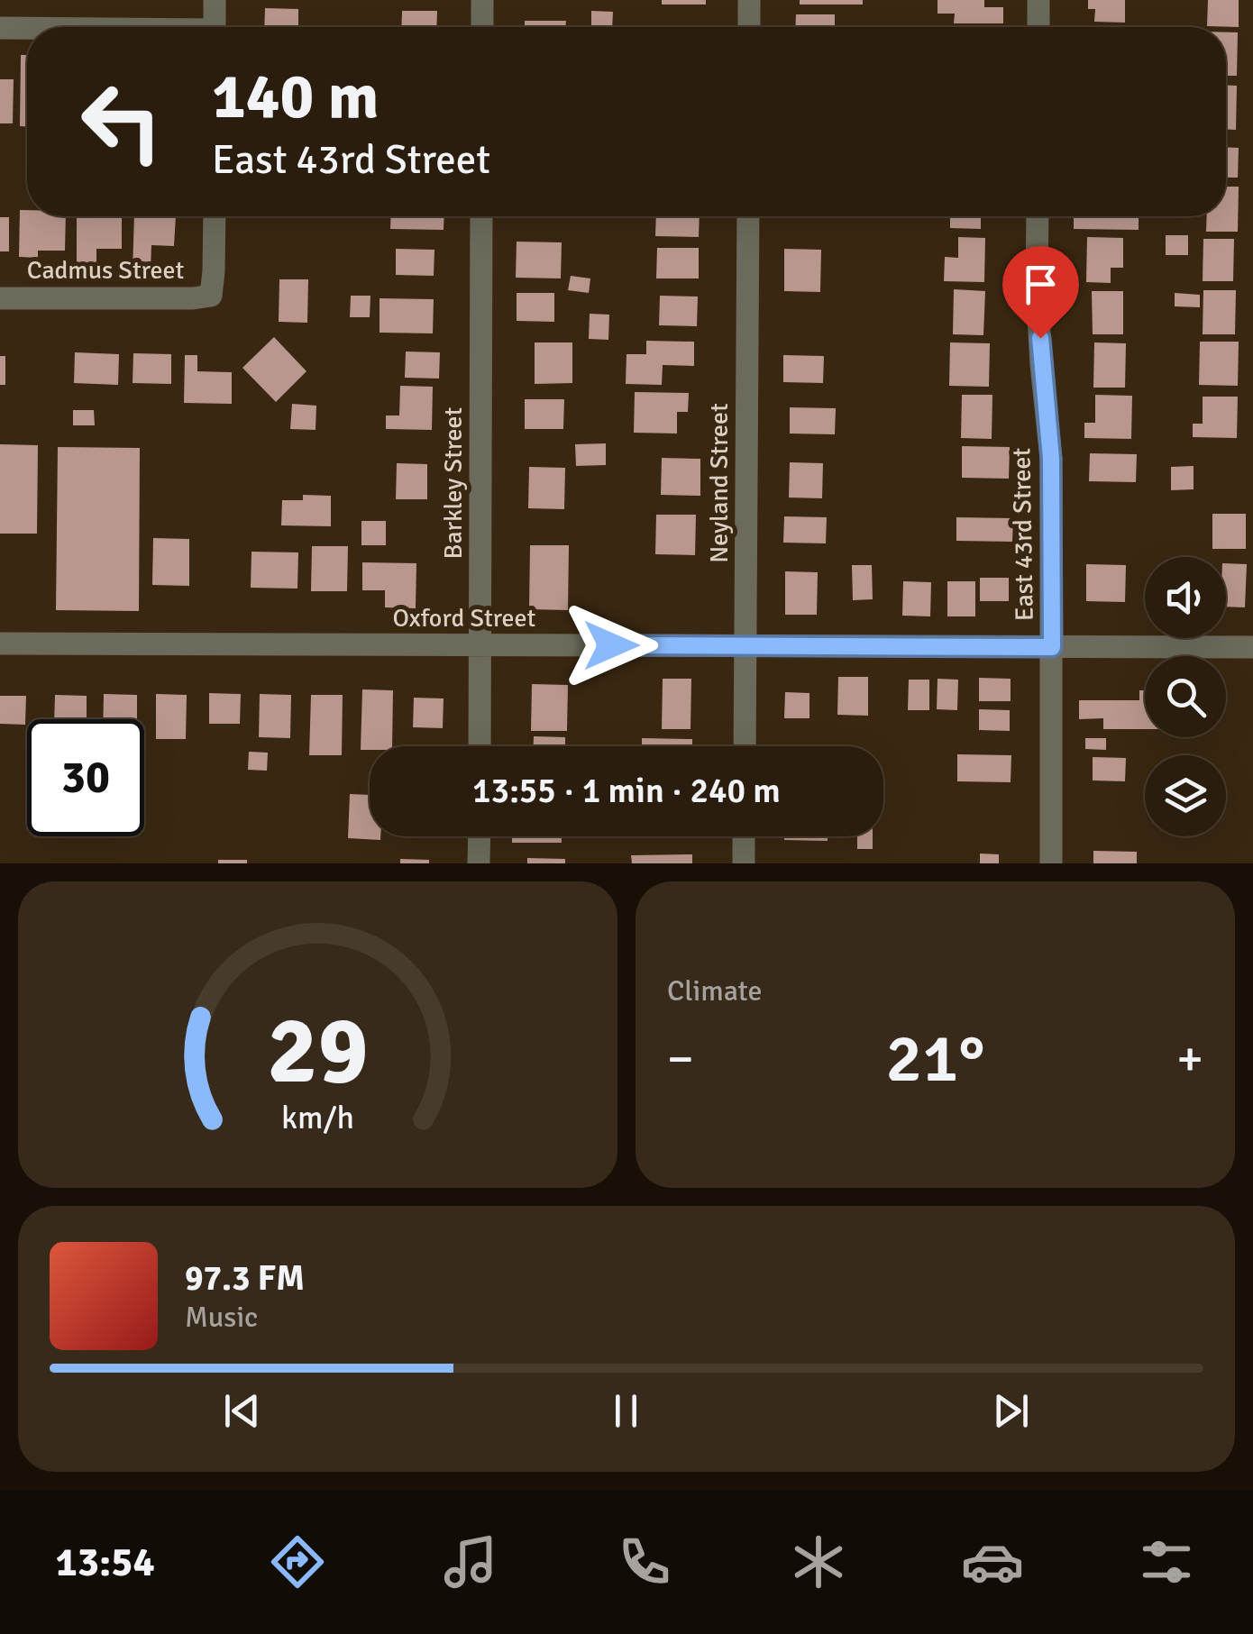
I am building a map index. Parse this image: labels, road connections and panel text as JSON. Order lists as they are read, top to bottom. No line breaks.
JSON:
{"streets":{"street":["Cadmus Street","Barkley Street","Neyland Street","East 43rd Street","Oxford Street"]},"crossings":[["Barkley Street","Oxford Street"],["Neyland Street","Oxford Street"],["East 43rd Street","Oxford Street"]],"page":{"turn":["140 m","East 43rd Street"],"limit":"30","trip":"13:55 · 1 min · 240 m","tile":"Climate","heat":["−","21°","+"],"song":["97.3 FM","Music"],"tabs":"13:54","gauge":["29","km/h"]}}
